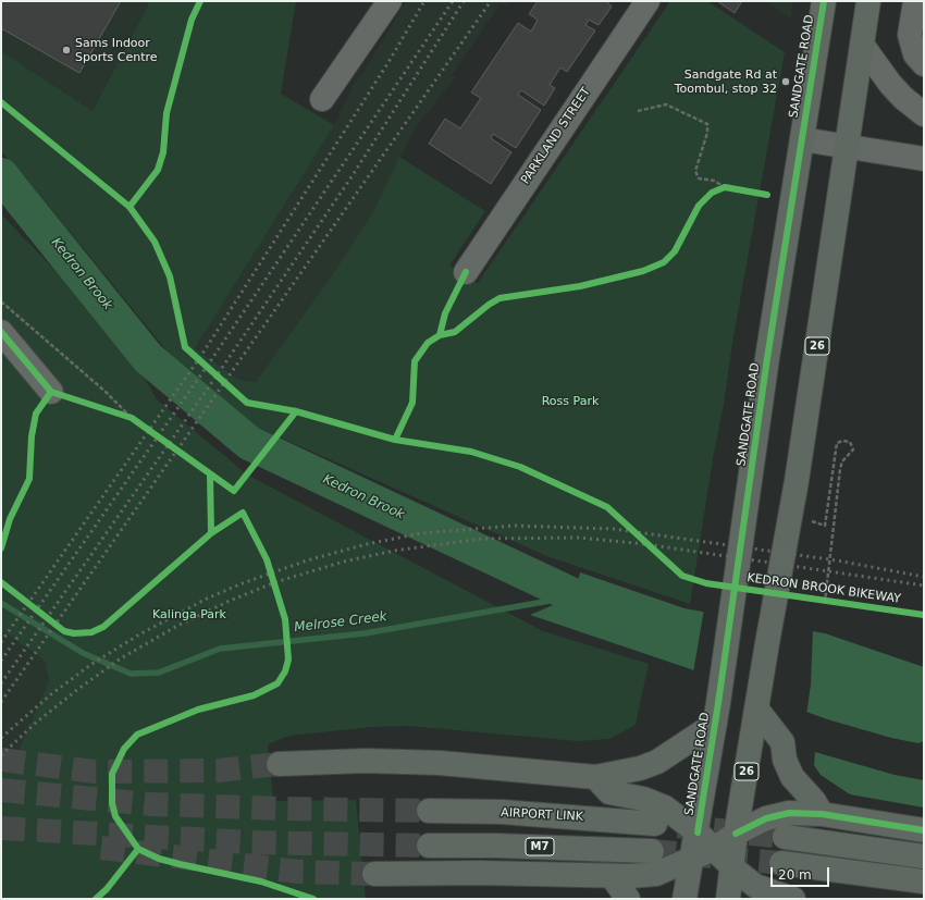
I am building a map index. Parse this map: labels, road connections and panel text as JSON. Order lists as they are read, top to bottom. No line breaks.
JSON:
{"streets":{"highway":["SANDGATE ROAD","26","AIRPORT LINK","M7"],"street":["PARKLAND STREET"],"cycle path":["KEDRON BROOK BIKEWAY"]},"water":["Kedron Brook","Melrose Creek"],"parks":["Ross Park","Kalinga Park"],"places":["Sams Indoor Sports Centre","Sandgate Rd at Toombul, stop 32"],"scale_bar":"20 m"}
